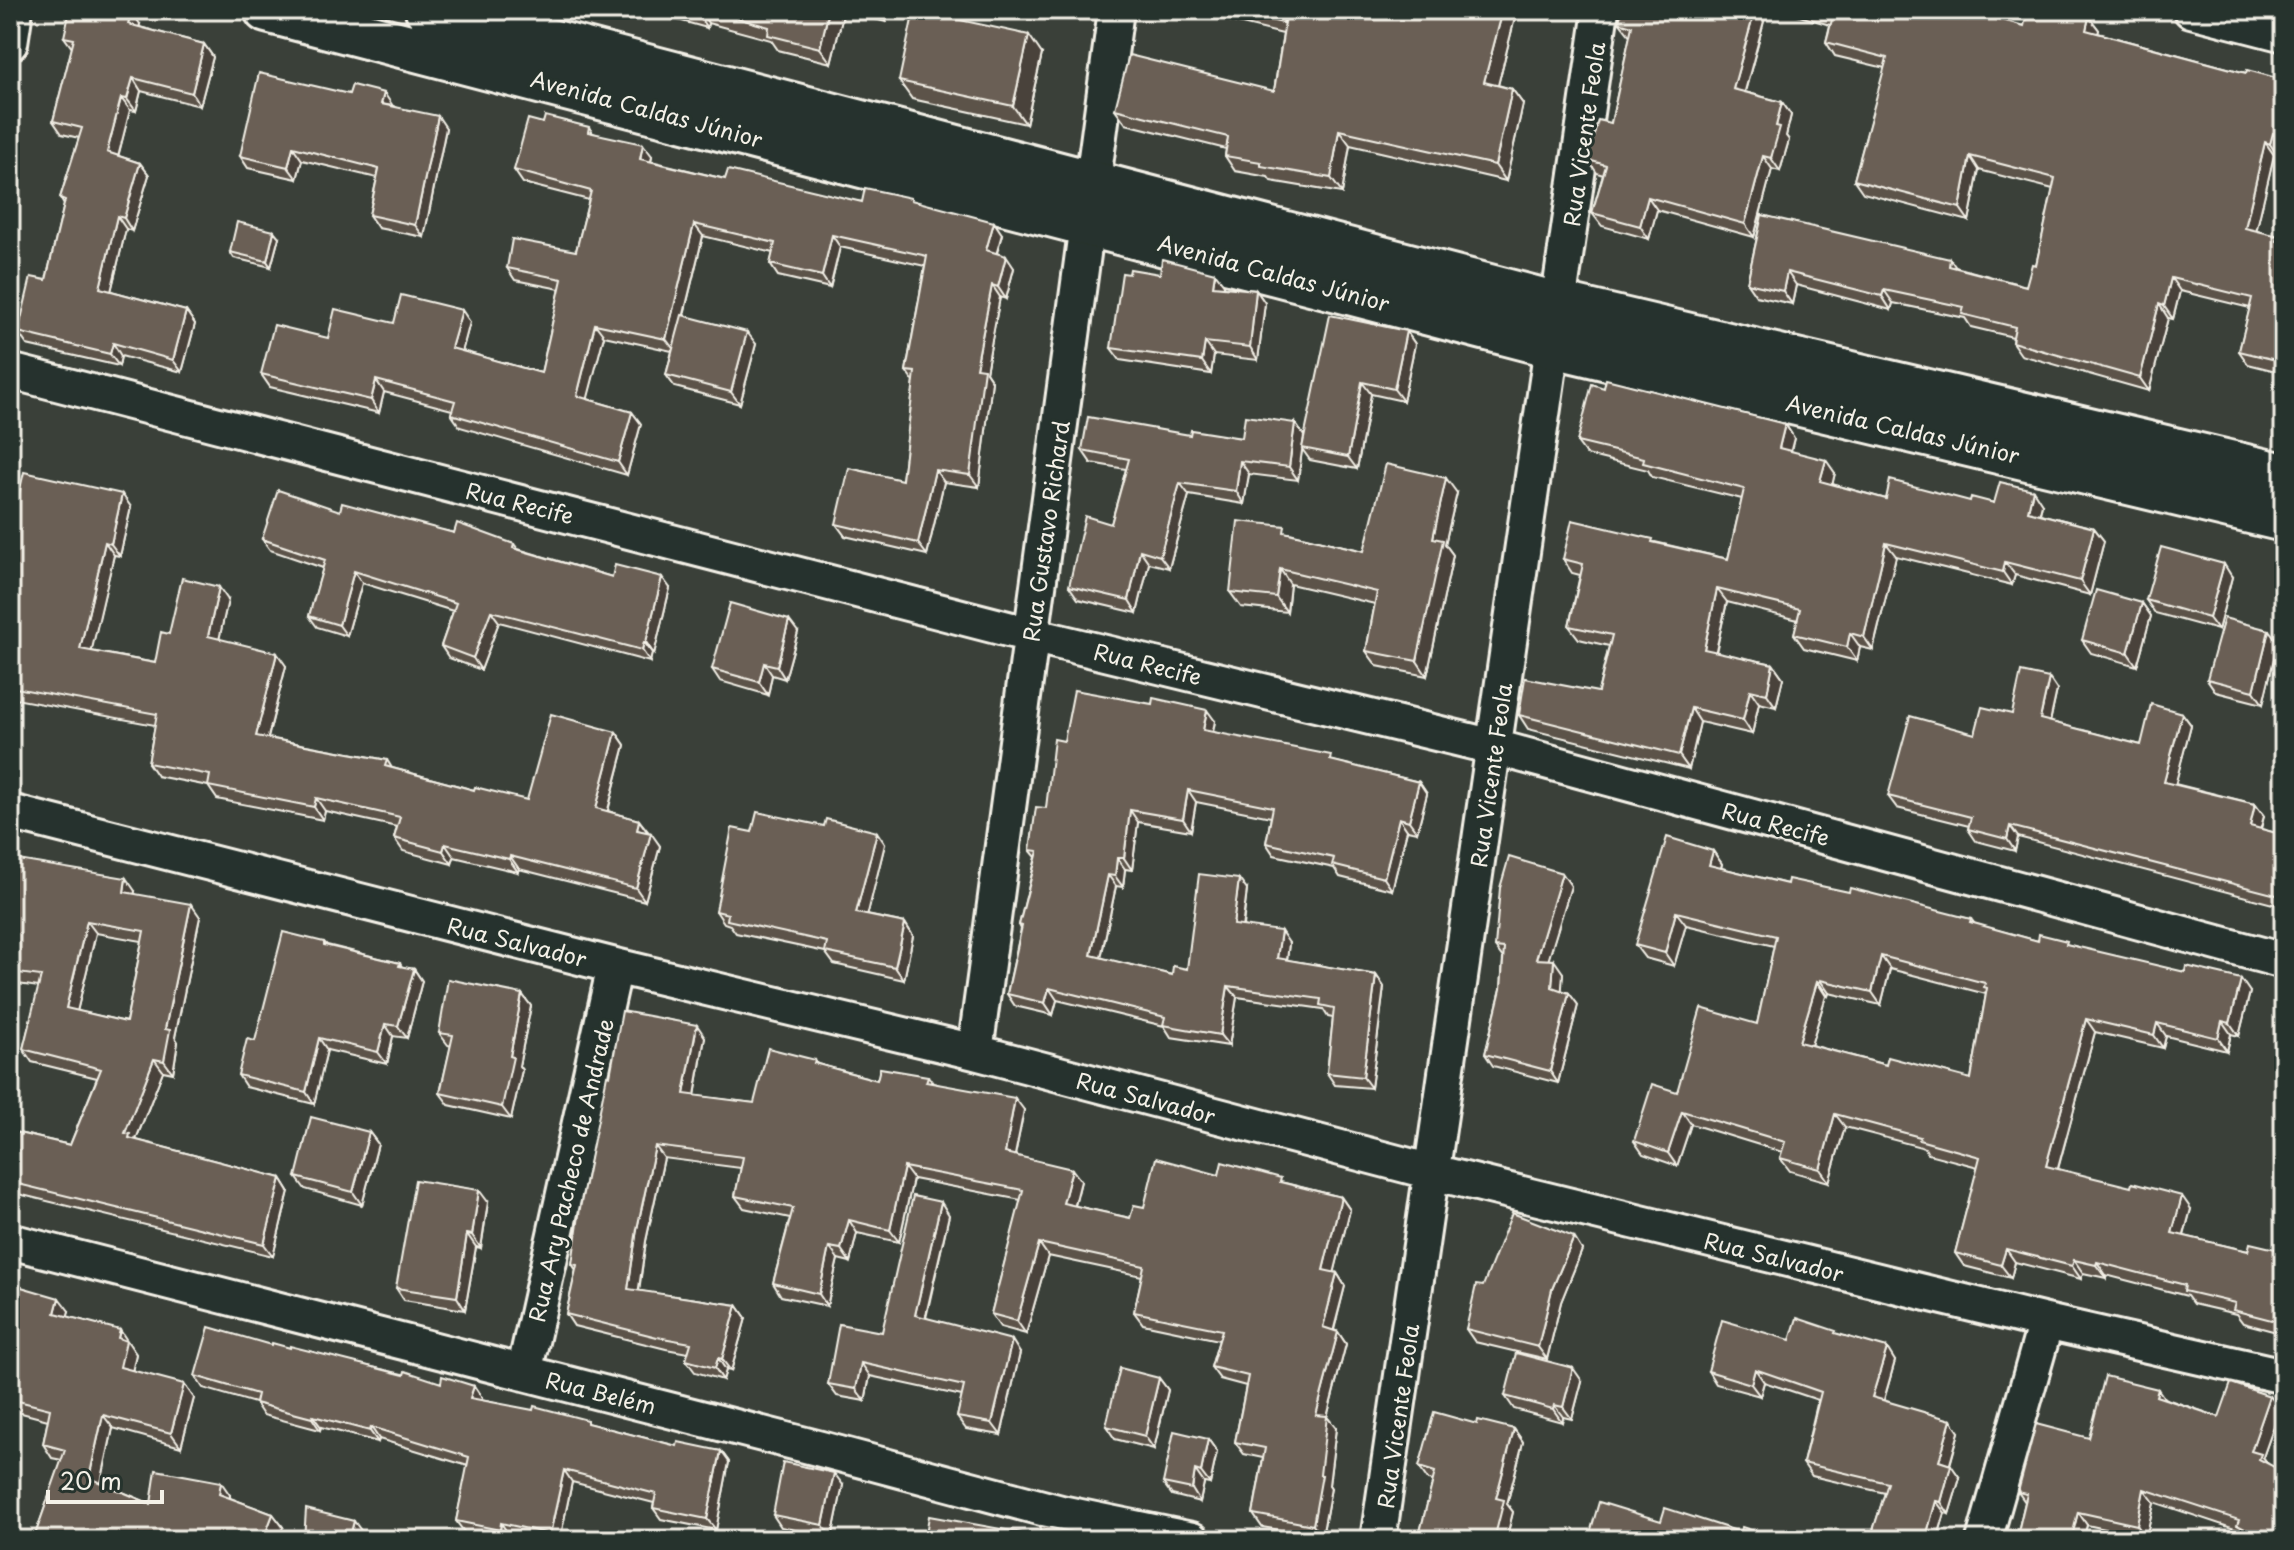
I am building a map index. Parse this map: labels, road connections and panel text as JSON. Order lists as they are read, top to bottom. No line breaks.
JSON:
{"streets":{"main road":["Avenida Caldas Júnior"],"street":["Rua Vicente Feola","Rua Recife","Rua Gustavo Richard","Rua Salvador","Rua Ary Pacheco de Andrade","Rua Belém"]},"crossings":[["Avenida Caldas Júnior","Rua Vicente Feola"],["Avenida Caldas Júnior","Rua Gustavo Richard"],["Rua Vicente Feola","Rua Recife"],["Rua Vicente Feola","Rua Salvador"],["Rua Recife","Rua Gustavo Richard"],["Rua Gustavo Richard","Rua Salvador"],["Rua Salvador","Rua Ary Pacheco de Andrade"],["Rua Ary Pacheco de Andrade","Rua Belém"]],"scale_bar":"20 m"}
